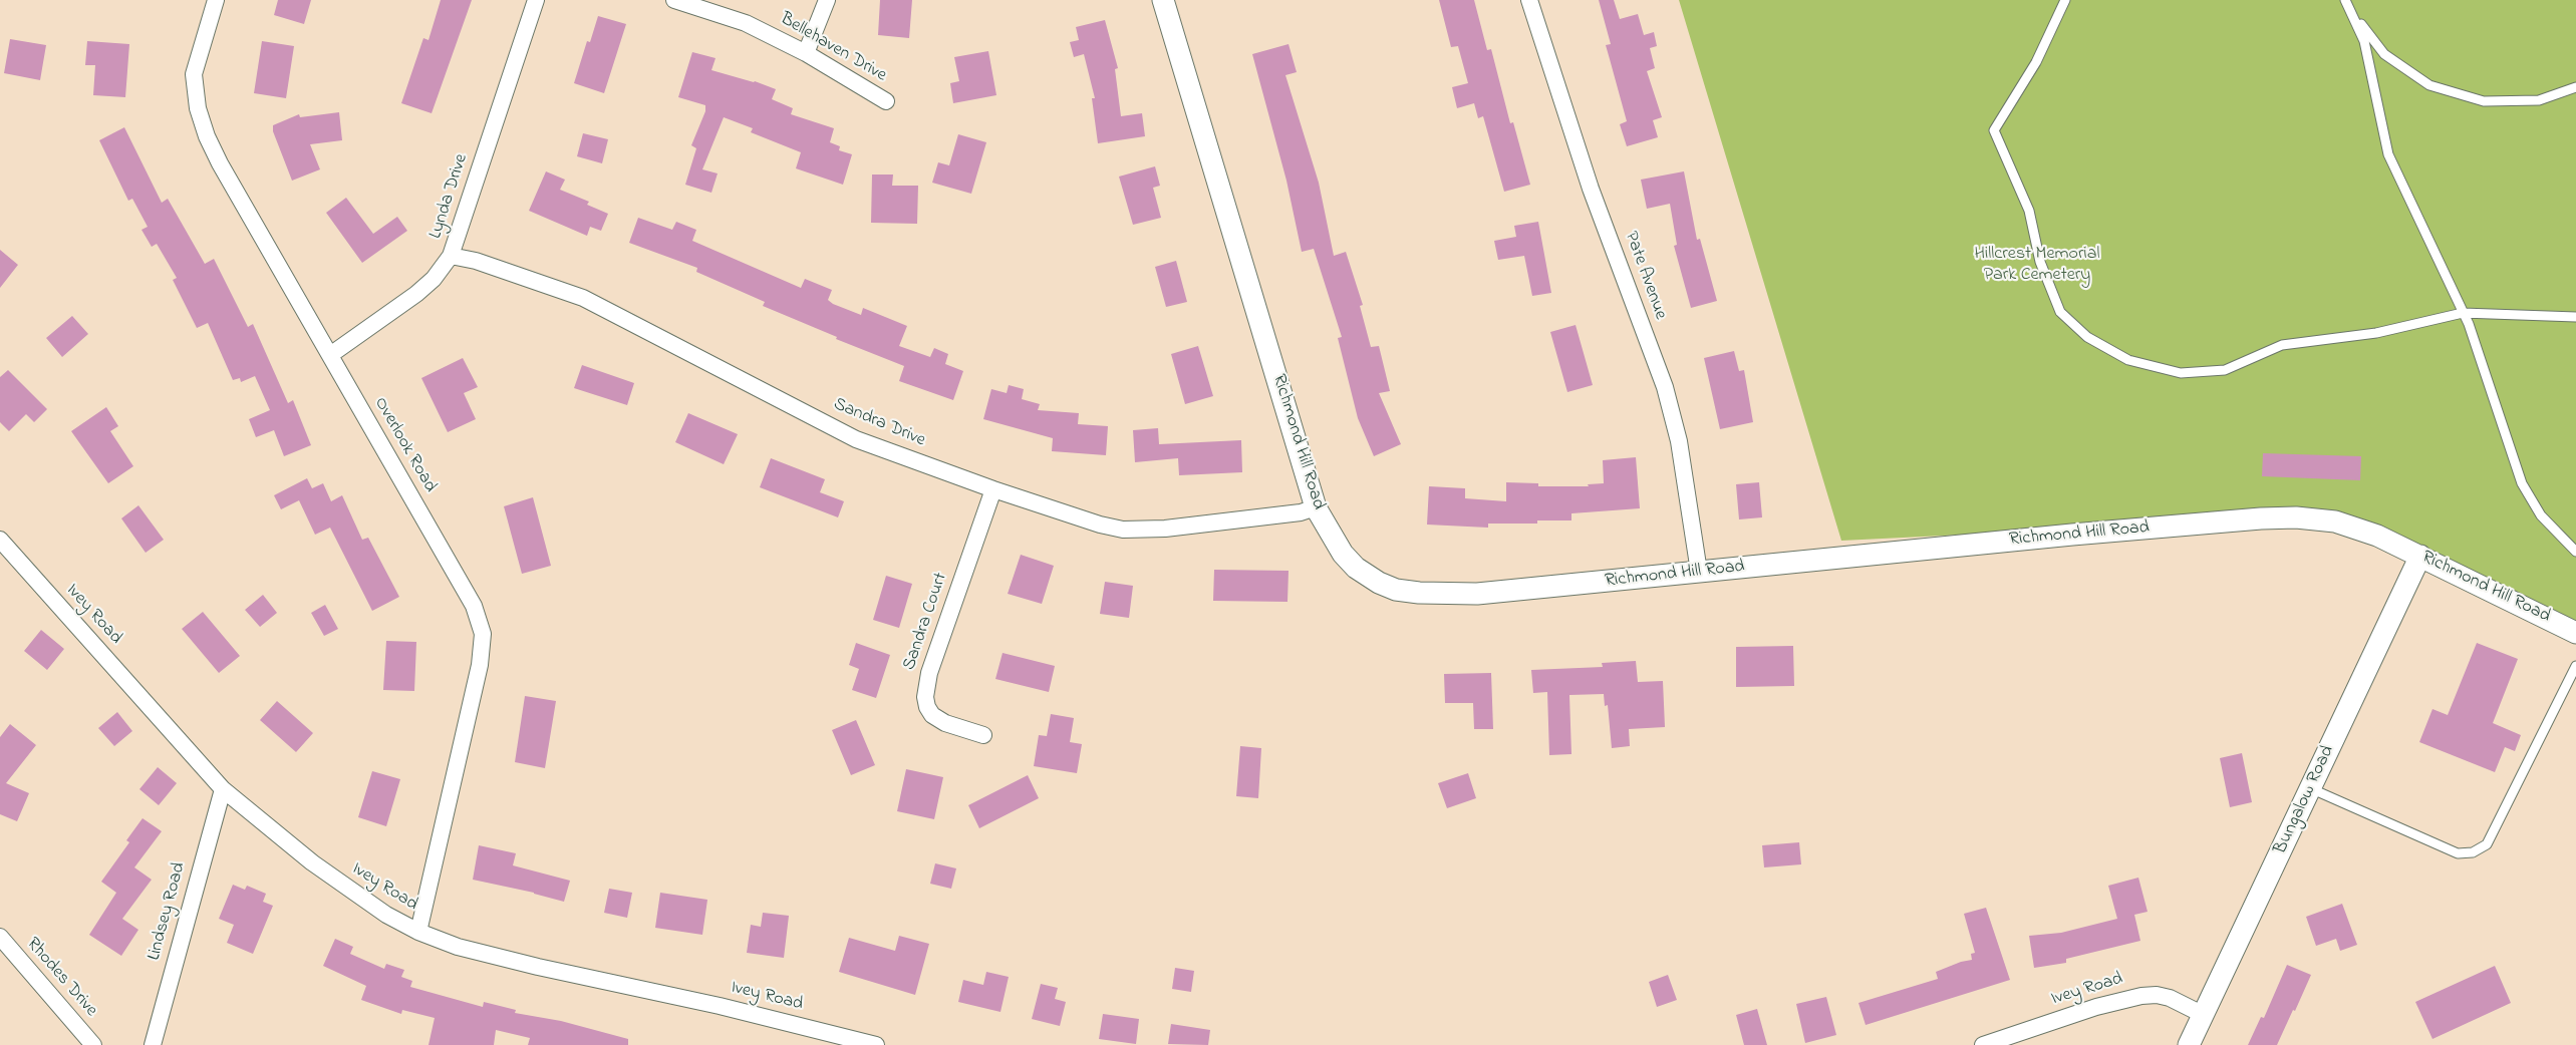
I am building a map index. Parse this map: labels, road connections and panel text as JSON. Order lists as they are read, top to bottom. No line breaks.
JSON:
{"streets":{"street":["Bellehaven Drive","Lynda Drive","Pate Avenue","Sandra Drive","Richmond Hill Road","Overlook Road","Ivey Road","Sandra Court","Bungalow Road","Lindsey Road","Rhodes Drive"]},"crossings":[["Lynda Drive","Sandra Drive"],["Lynda Drive","Overlook Road"],["Pate Avenue","Richmond Hill Road"],["Sandra Drive","Richmond Hill Road"],["Sandra Drive","Sandra Court"],["Richmond Hill Road","Bungalow Road"],["Overlook Road","Ivey Road"],["Ivey Road","Bungalow Road"],["Ivey Road","Lindsey Road"]],"parks":["Hillcrest Memorial Park Cemetery"]}
